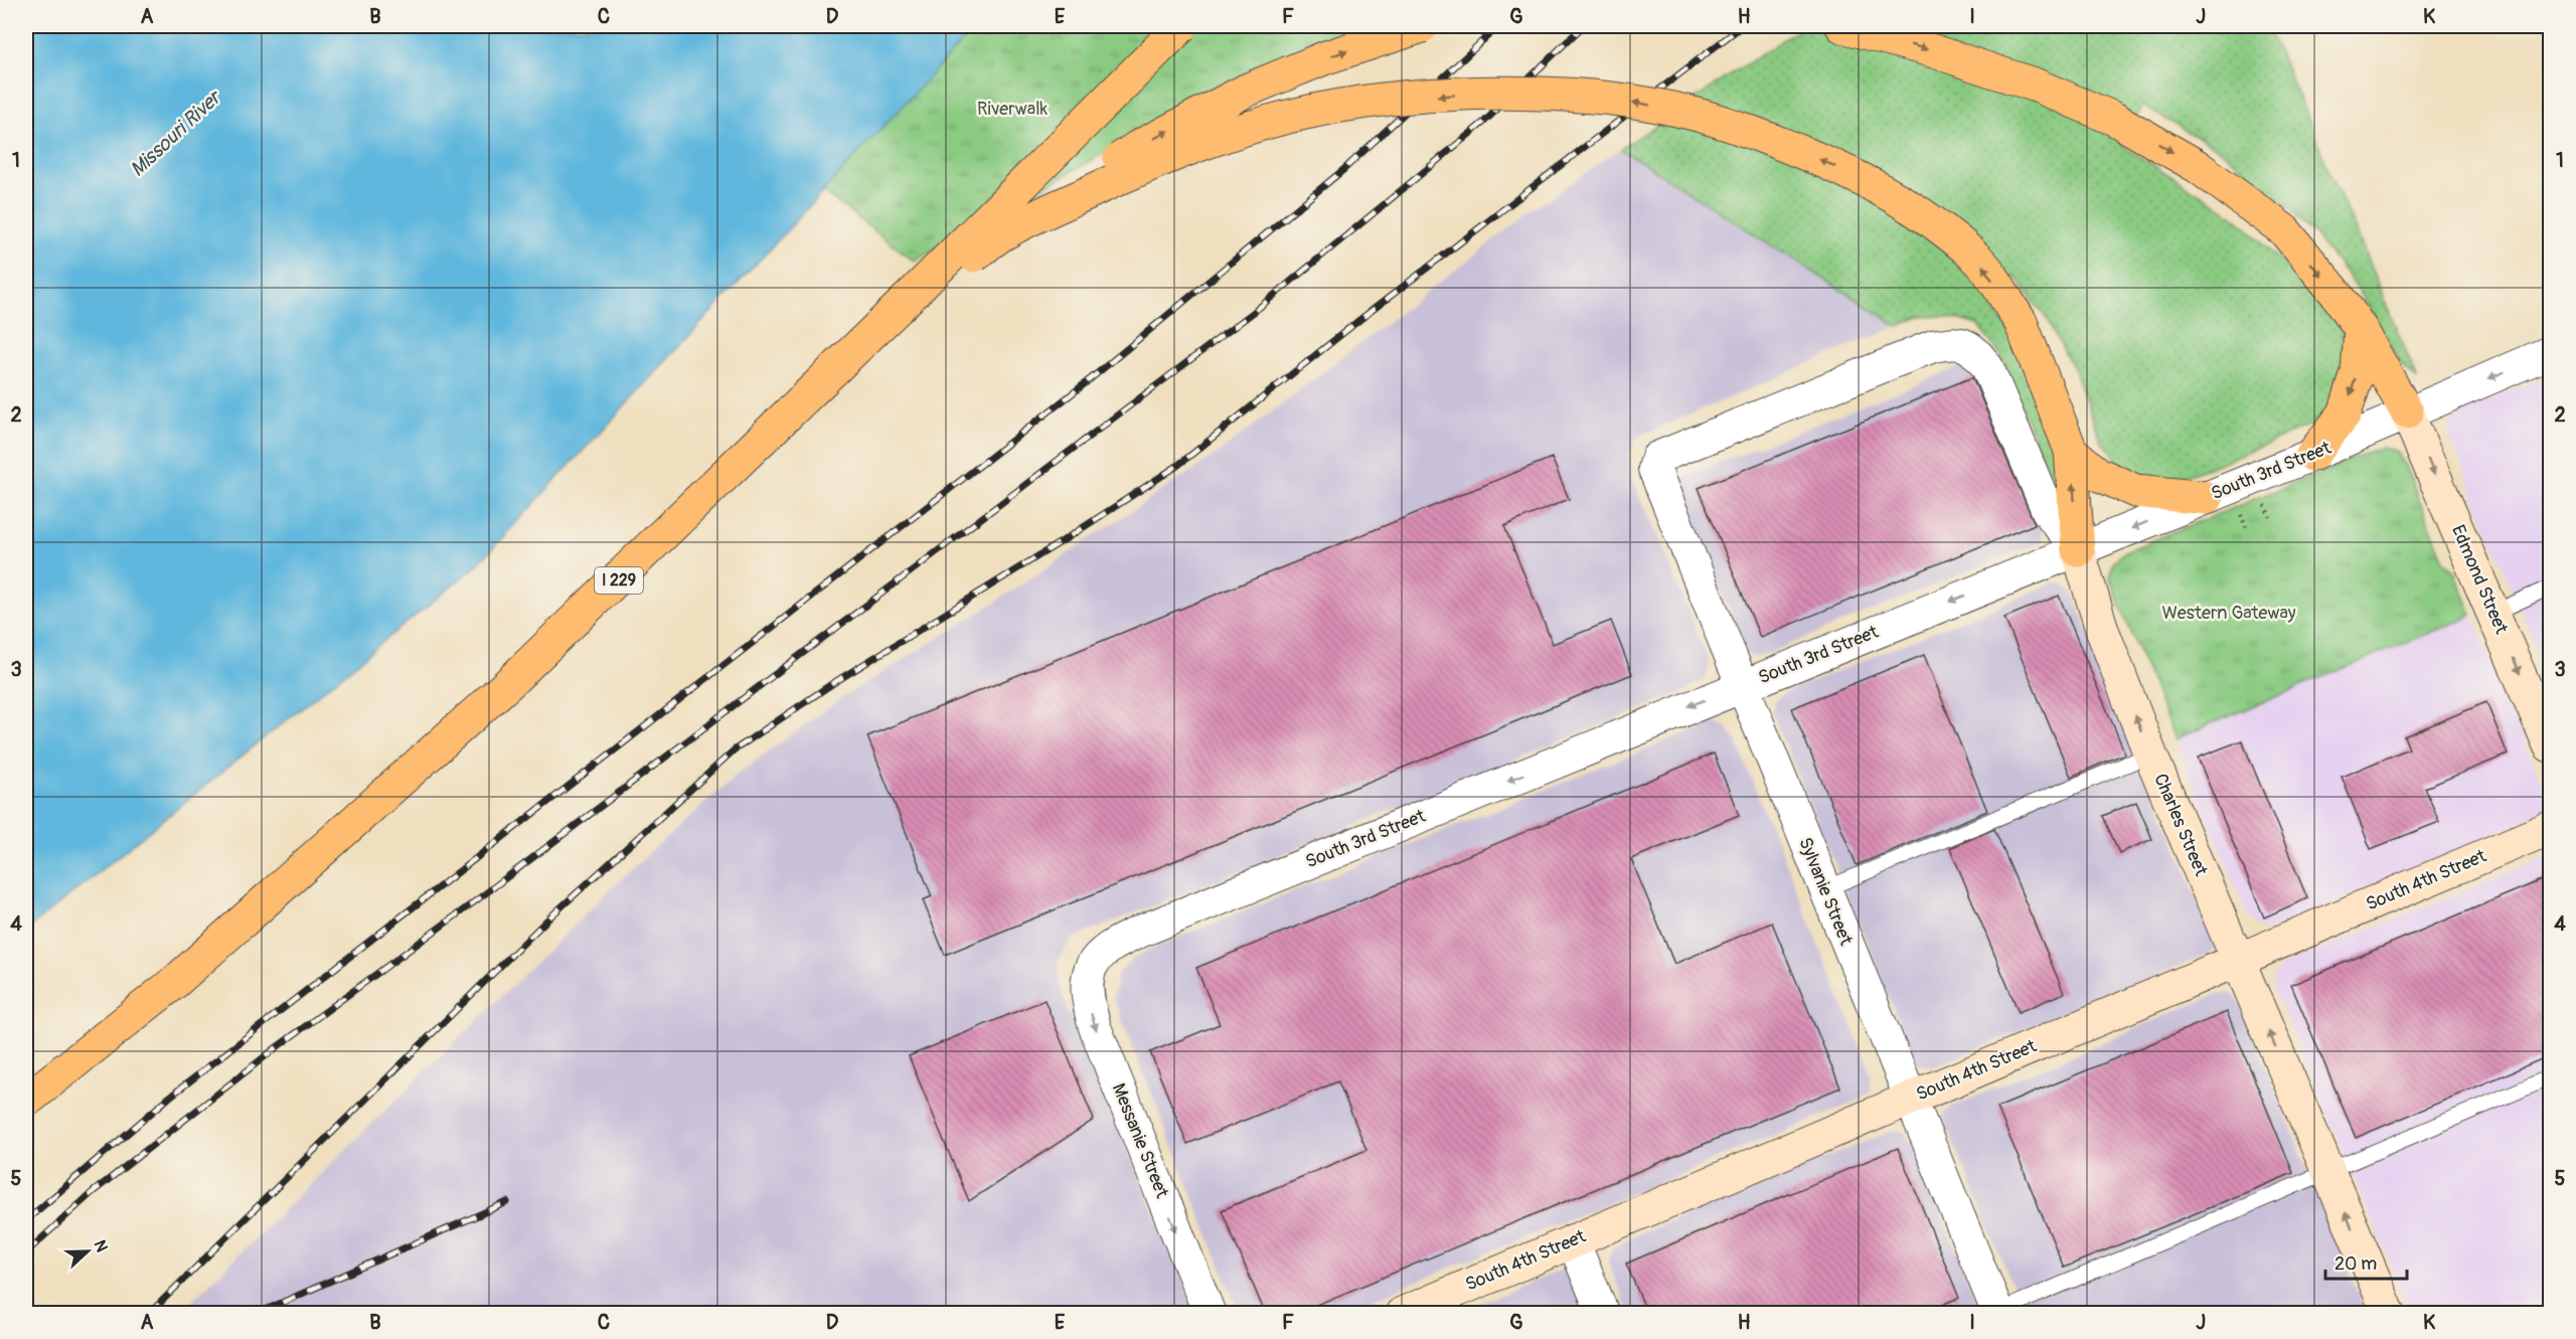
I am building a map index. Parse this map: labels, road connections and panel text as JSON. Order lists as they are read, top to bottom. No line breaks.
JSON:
{"streets":{"highway":["I 229"],"main road":["Edmond Street","Charles Street","South 4th Street"],"street":["South 3rd Street","Sylvanie Street","Messanie Street"]},"crossings":[["South 3rd Street","Edmond Street"],["South 3rd Street","Charles Street"],["South 3rd Street","Sylvanie Street"],["South 3rd Street","Messanie Street"],["Charles Street","South 4th Street"],["Charles Street","Sylvanie Street"],["South 4th Street","Sylvanie Street"]],"one_way":["South 3rd Street","Edmond Street","Charles Street","Messanie Street"],"water":["Missouri River"],"parks":["Riverwalk","Western Gateway"],"scale_bar":"20 m","north":"right","grid":{"columns":["A","B","C","D","E","F","G","H","I","J","K"],"rows":["1","2","3","4","5"]}}
